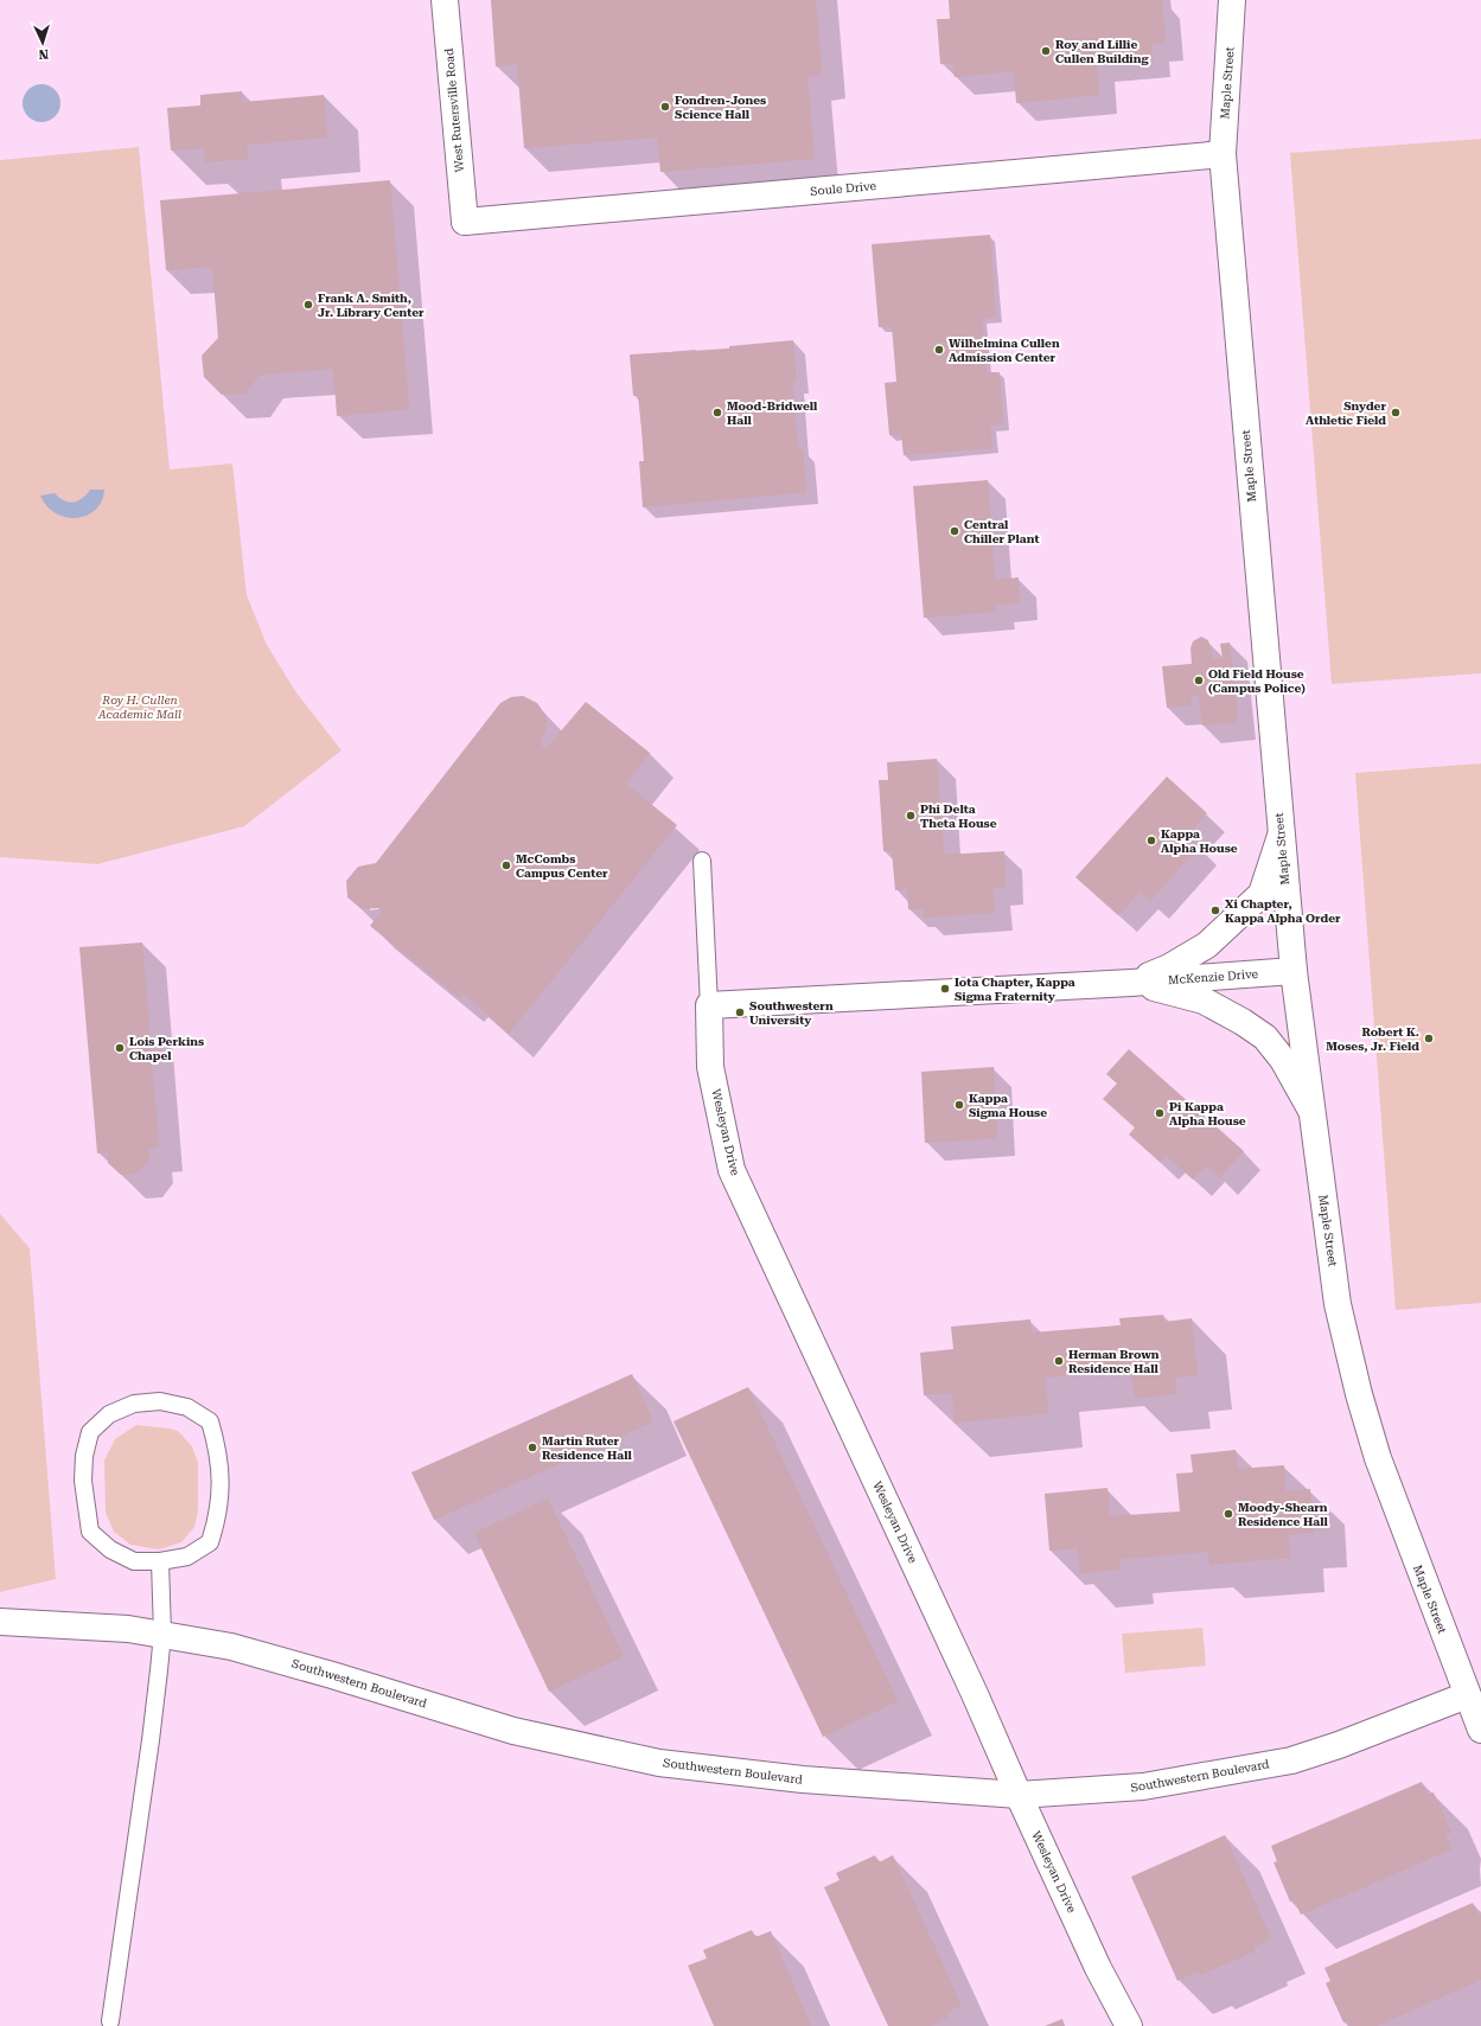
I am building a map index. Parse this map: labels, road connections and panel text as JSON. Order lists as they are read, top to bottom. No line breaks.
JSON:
{"streets":{"street":["Maple Street","West Rutersville Road","Soule Drive","McKenzie Drive","Wesleyan Drive","Southwestern Boulevard"]},"crossings":[["Maple Street","Soule Drive"],["Maple Street","McKenzie Drive"],["Maple Street","Southwestern Boulevard"],["West Rutersville Road","Soule Drive"],["McKenzie Drive","Wesleyan Drive"],["Wesleyan Drive","Southwestern Boulevard"]],"parks":["Roy H. Cullen Academic Mall"],"places":["Roy and Lillie Cullen Building","Fondren-Jones Science Hall","Frank A. Smith, Jr. Library Center","Wilhelmina Cullen Admission Center","Mood-Bridwell Hall","Snyder Athletic Field","Central Chiller Plant","Old Field House (Campus Police)","Phi Delta Theta House","Kappa Alpha House","McCombs Campus Center","Xi Chapter, Kappa Alpha Order","Iota Chapter, Kappa Sigma Fraternity","Southwestern University","Robert K. Moses, Jr. Field","Lois Perkins Chapel","Kappa Sigma House","Pi Kappa Alpha House","Herman Brown Residence Hall","Martin Ruter Residence Hall","Moody-Shearn Residence Hall"],"north":"bottom"}
